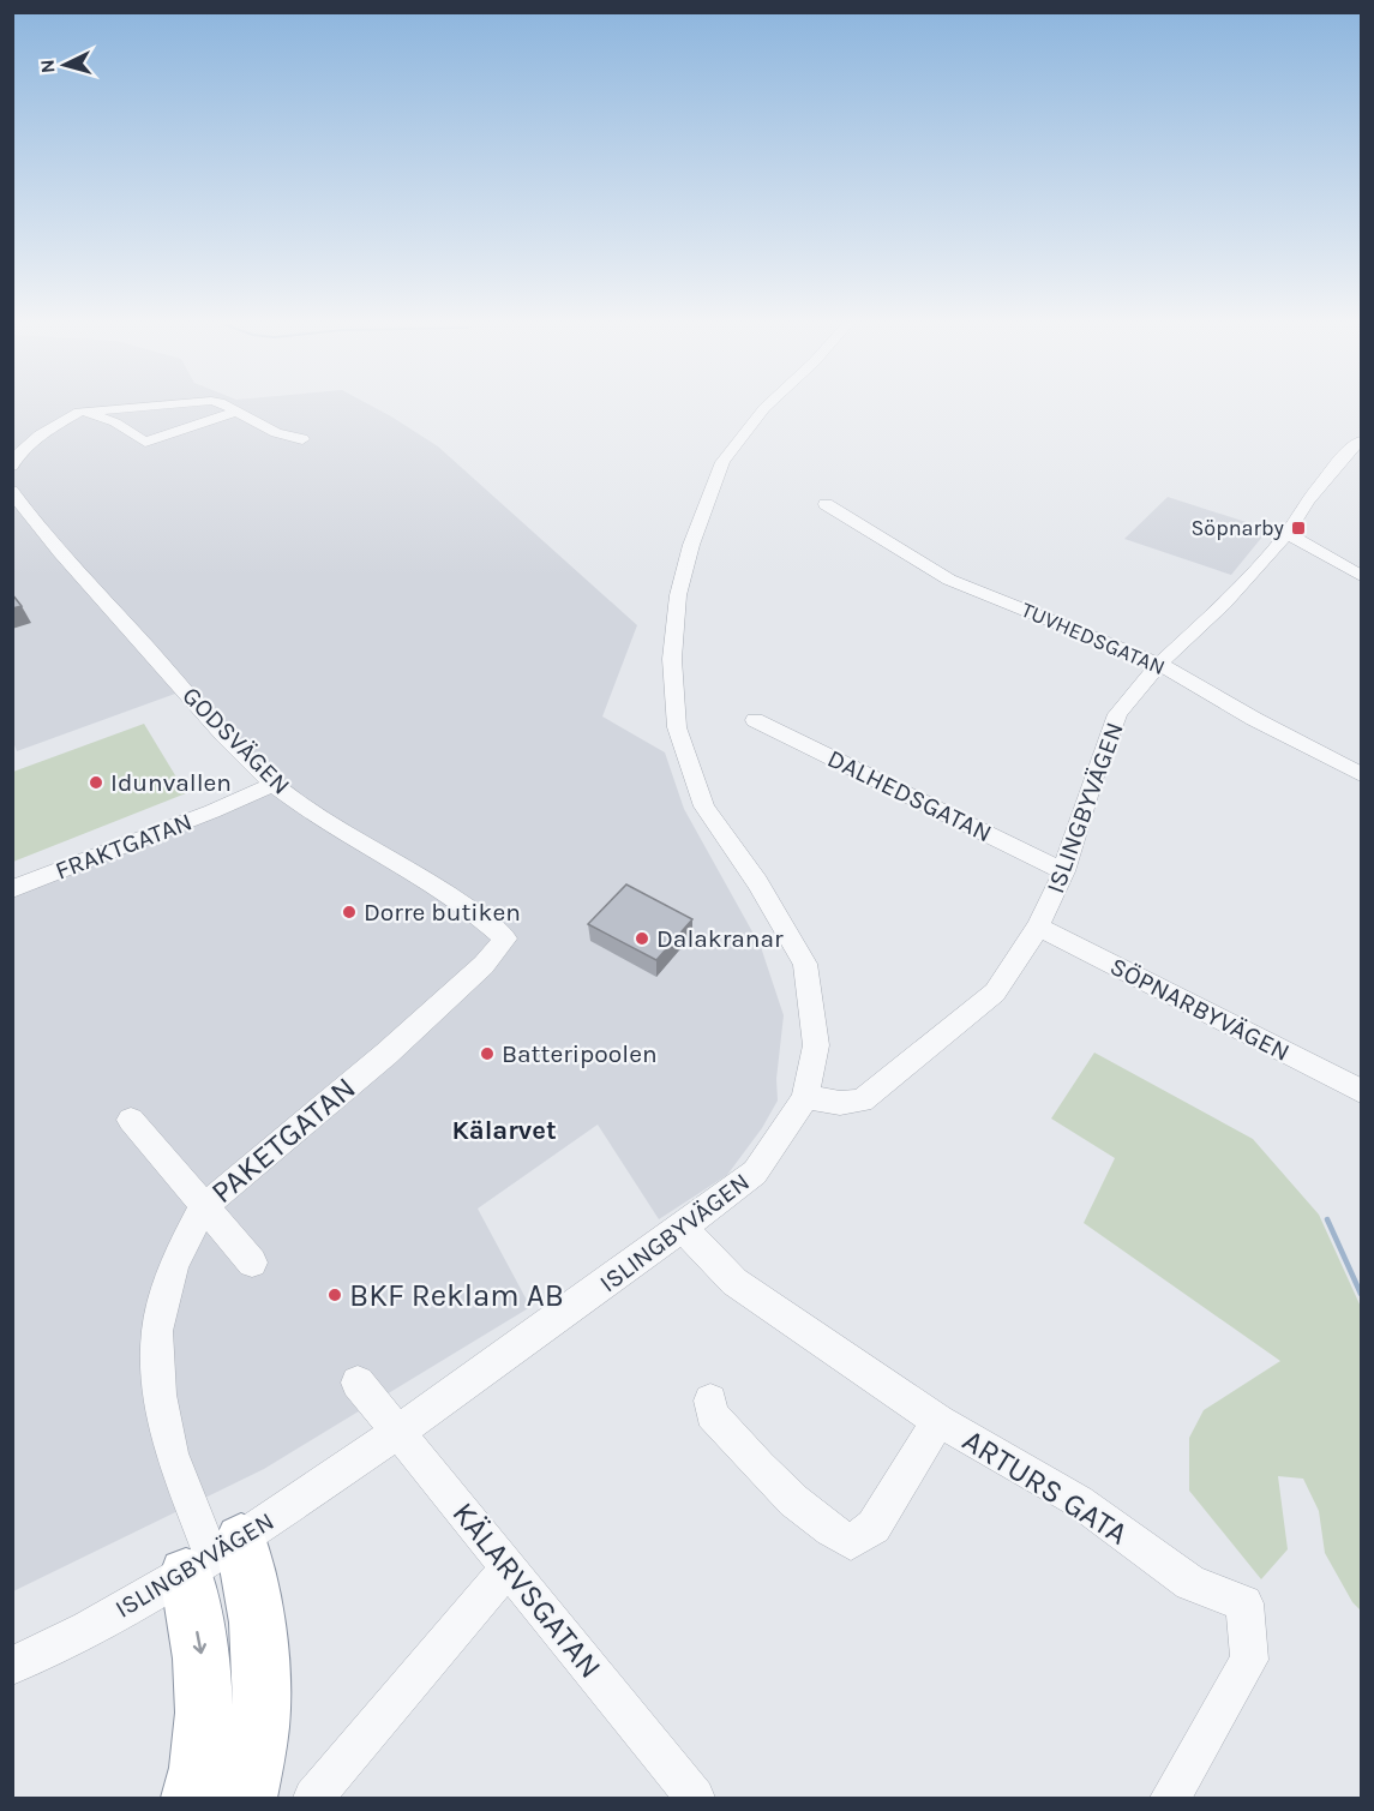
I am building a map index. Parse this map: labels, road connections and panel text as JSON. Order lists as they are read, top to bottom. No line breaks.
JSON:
{"streets":{"street":["TUVHEDSGATAN","GODSVÄGEN","DALHEDSGATAN","ISLINGBYVÄGEN","FRAKTGATAN","SÖPNARBYVÄGEN","PAKETGATAN","ARTURS GATA","KÄLARVSGATAN"]},"crossings":[["TUVHEDSGATAN","ISLINGBYVÄGEN"],["GODSVÄGEN","FRAKTGATAN"],["GODSVÄGEN","PAKETGATAN"],["DALHEDSGATAN","ISLINGBYVÄGEN"],["ISLINGBYVÄGEN","SÖPNARBYVÄGEN"],["ISLINGBYVÄGEN","PAKETGATAN"],["ISLINGBYVÄGEN","ARTURS GATA"],["ISLINGBYVÄGEN","KÄLARVSGATAN"]],"districts":["Kälarvet"],"places":{"transit":["Söpnarby"],"other":["Idunvallen","Dorre butiken","Dalakranar","Batteripoolen","BKF Reklam AB"]},"north":"left"}
